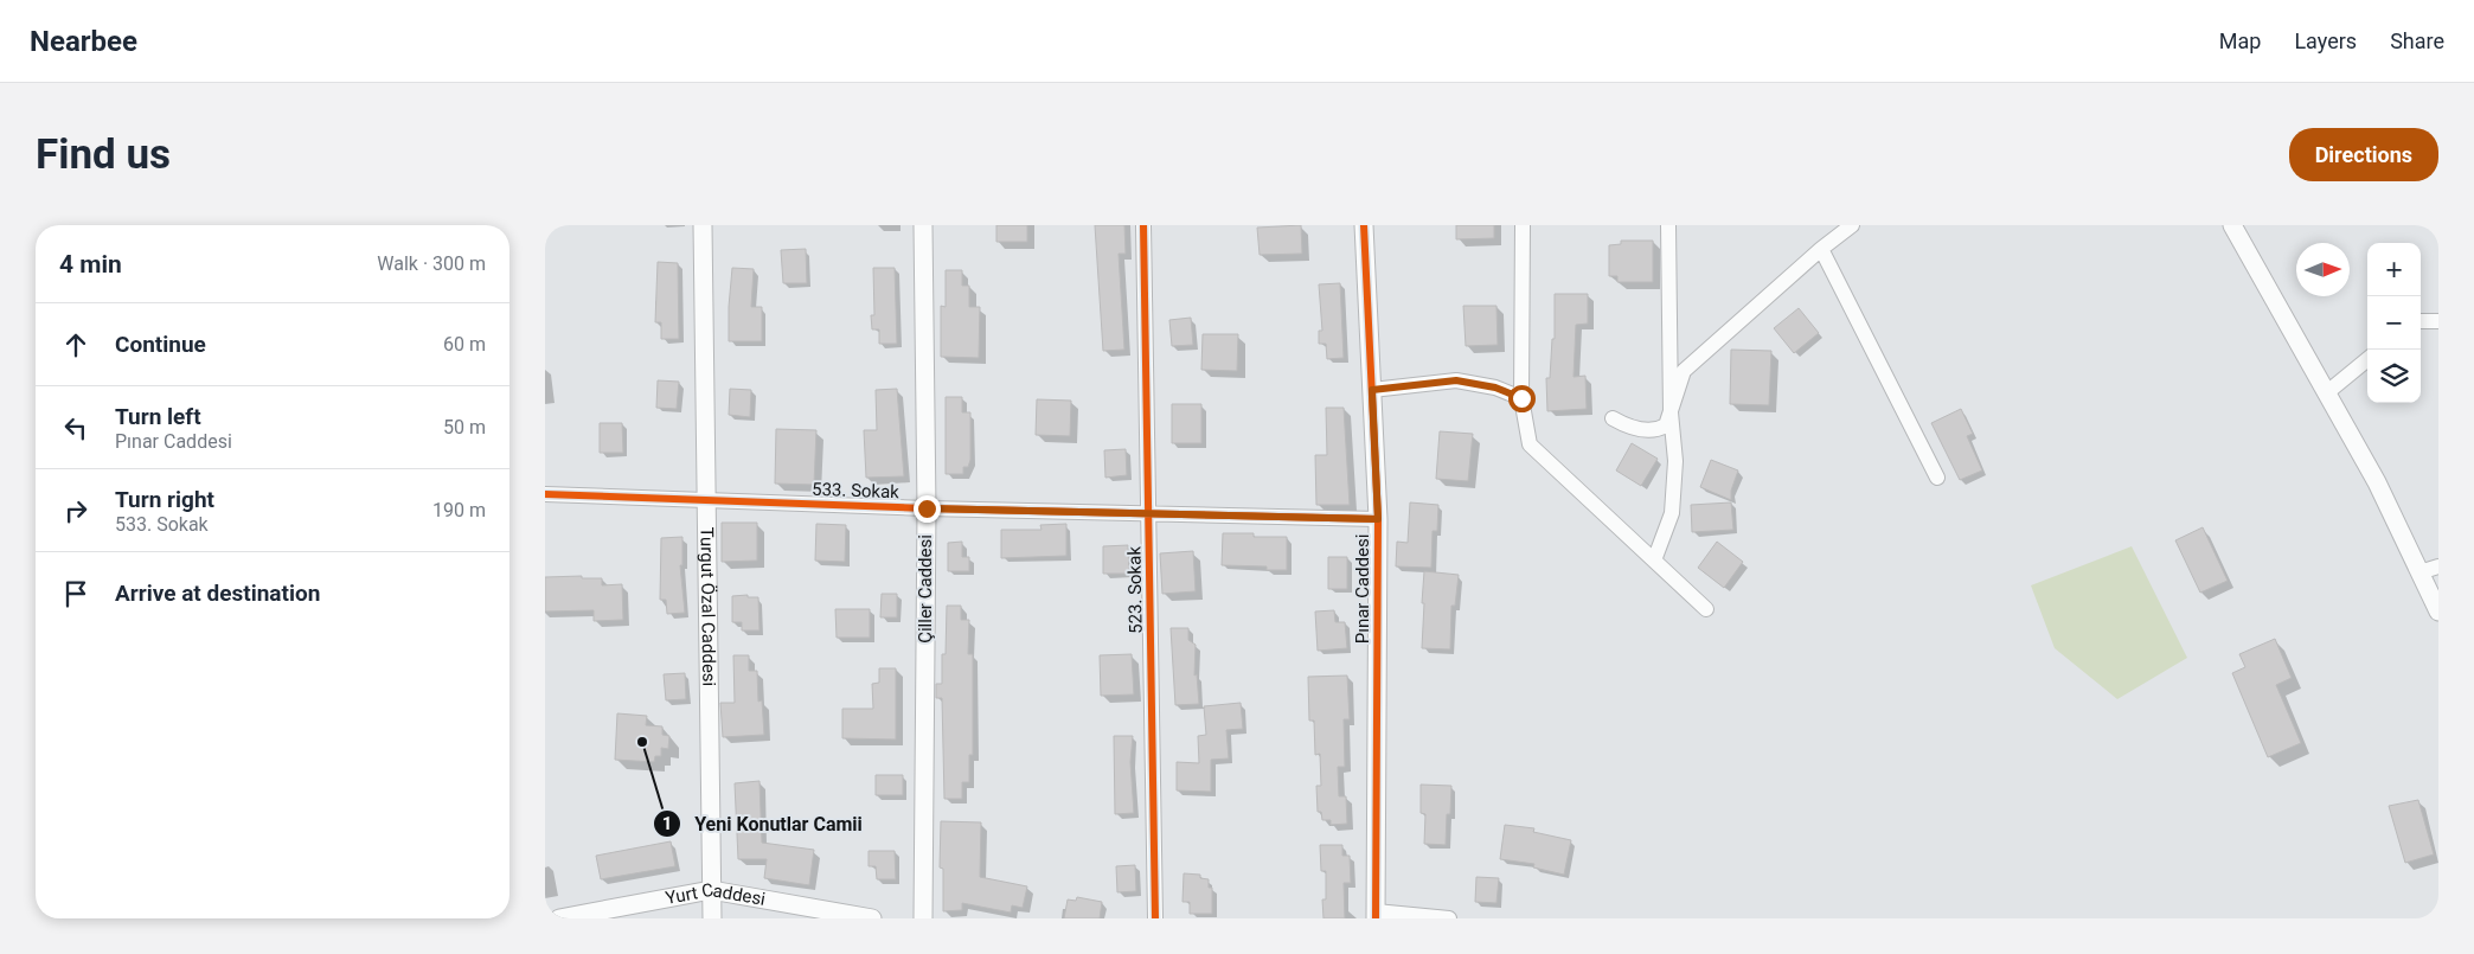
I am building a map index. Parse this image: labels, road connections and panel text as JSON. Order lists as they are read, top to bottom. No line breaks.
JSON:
{"streets":{"street":["533. Sokak","Çiller Caddesi","Pınar Caddesi","523. Sokak","Turgut Özal Caddesi","Yurt Caddesi"]},"crossings":[["533. Sokak","Çiller Caddesi"],["533. Sokak","Pınar Caddesi"],["533. Sokak","523. Sokak"],["533. Sokak","Turgut Özal Caddesi"],["Turgut Özal Caddesi","Yurt Caddesi"]],"places":["Yeni Konutlar Camii"],"north":"right","page":{"header":"Nearbee","nav":["Map","Layers","Share"],"buttons":"Directions","title":"Find us","heading":["4 min","Walk · 300 m"],"map_buttons":["+","−"],"list":[["Continue","60 m"],["Turn left","Pınar Caddesi","50 m"],["Turn right","533. Sokak","190 m"],"Arrive at destination"]}}
